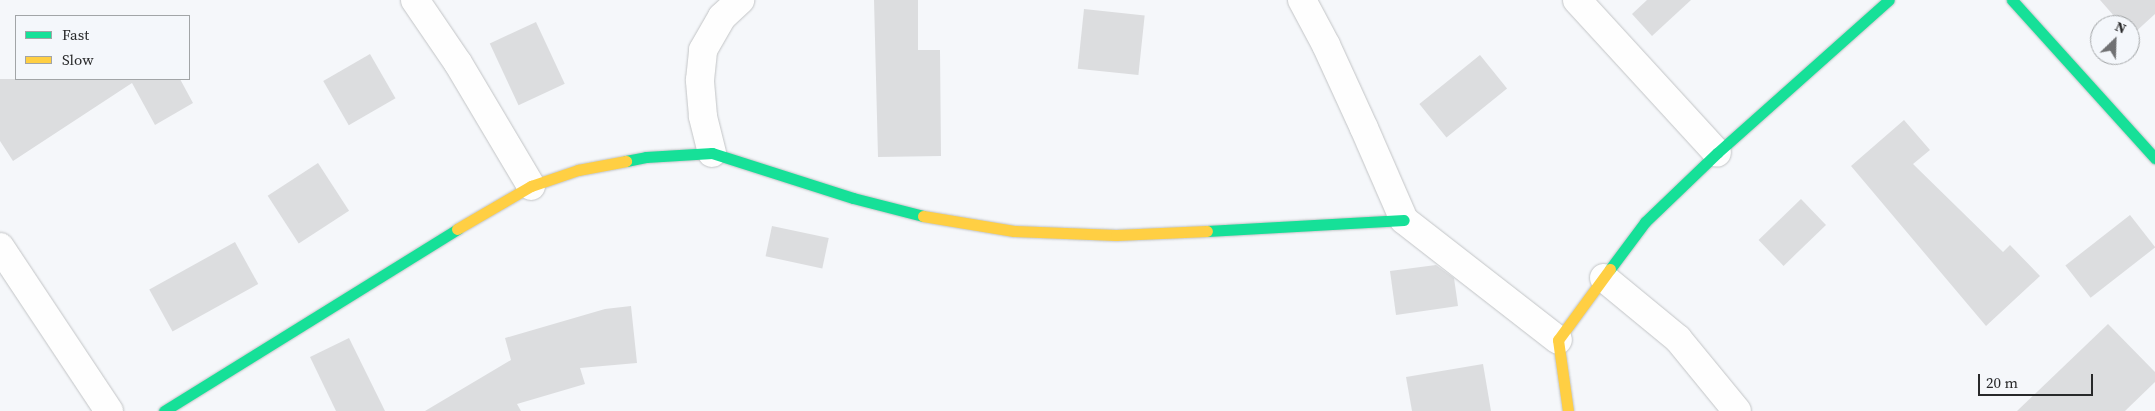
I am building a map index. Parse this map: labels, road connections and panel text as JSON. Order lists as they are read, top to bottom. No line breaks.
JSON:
{"legend":["Fast","Slow"],"scale_bar":"20 m","north":"top right"}
